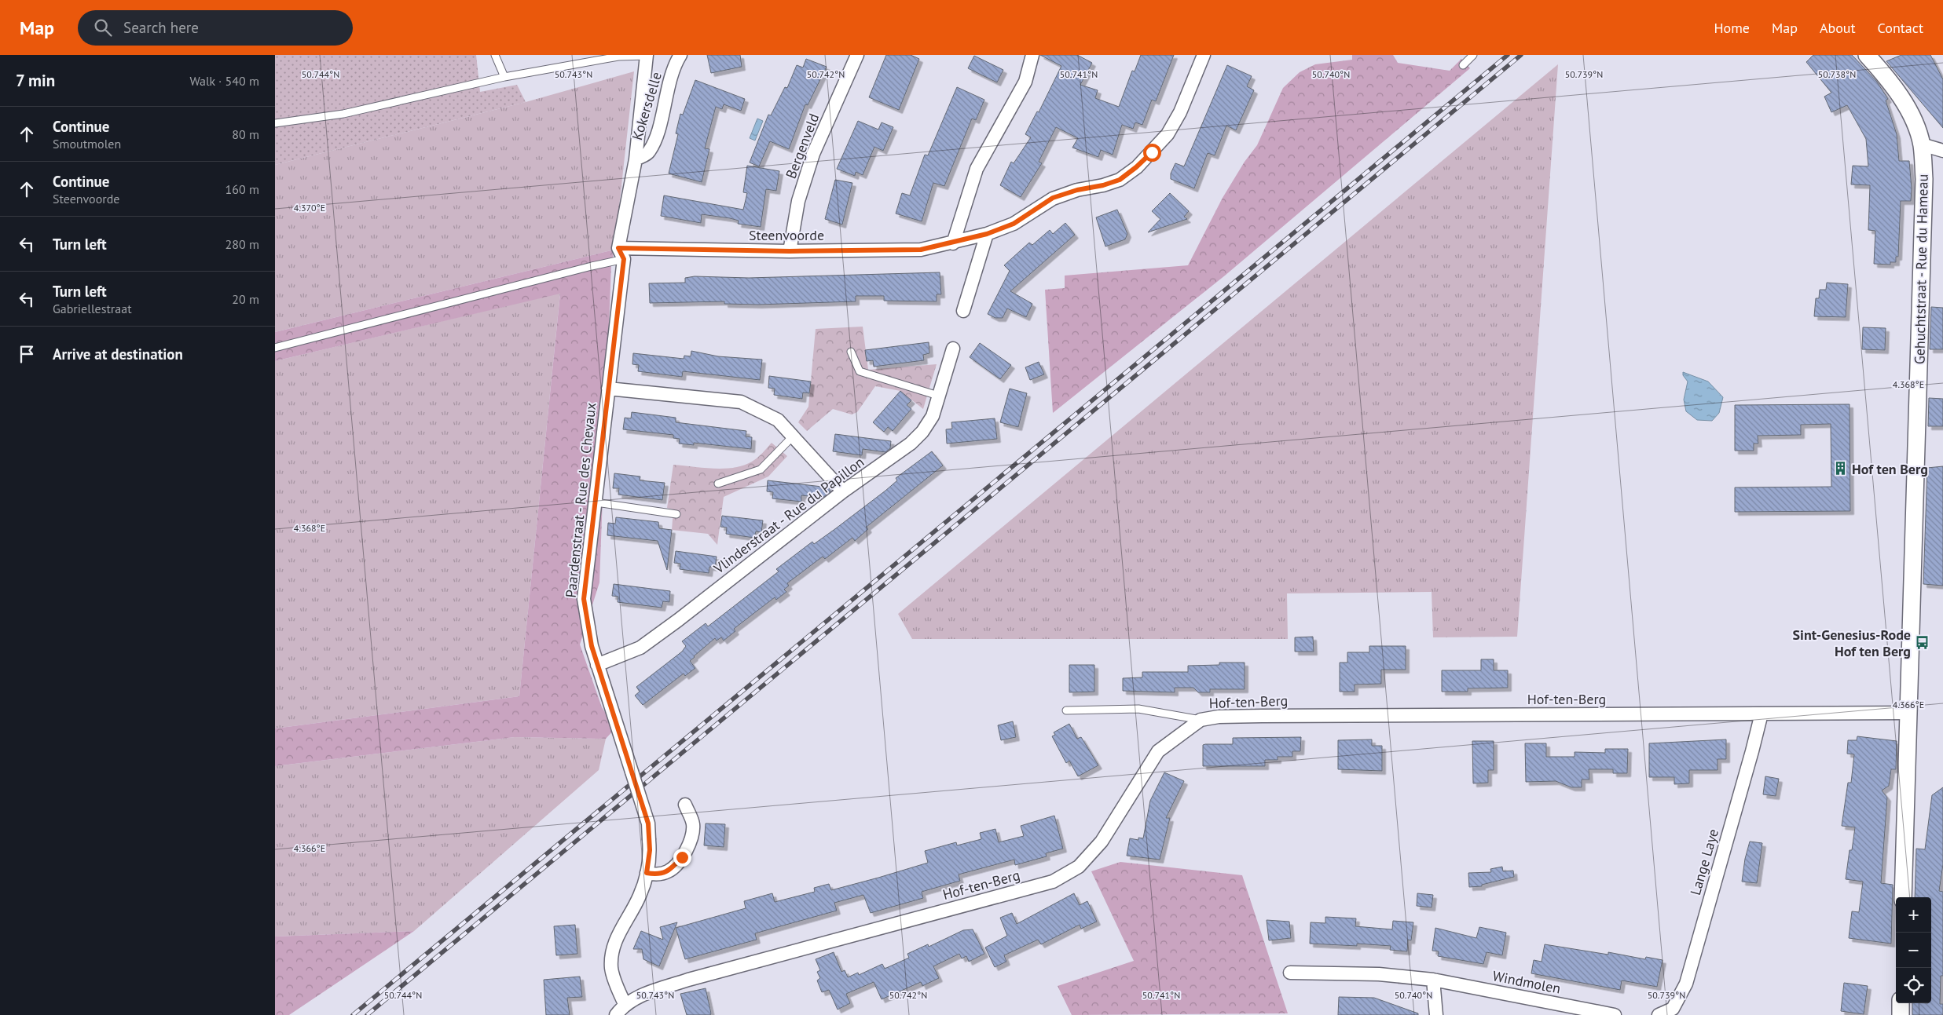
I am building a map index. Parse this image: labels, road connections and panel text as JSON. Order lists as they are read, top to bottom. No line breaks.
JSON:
{"streets":{"street":["Kokersdelle","Bergenveld","Steenvoorde","Gehuchtstraat - Rue du Hameau","Paardenstraat - Rue des Chevaux","Vlinderstraat - Rue du Papillon","Hof-ten-Berg","Lange Laye","Windmolen"]},"crossings":[["Kokersdelle","Paardenstraat - Rue des Chevaux"],["Bergenveld","Steenvoorde"],["Steenvoorde","Paardenstraat - Rue des Chevaux"],["Gehuchtstraat - Rue du Hameau","Hof-ten-Berg"],["Paardenstraat - Rue des Chevaux","Vlinderstraat - Rue du Papillon"],["Paardenstraat - Rue des Chevaux","Hof-ten-Berg"],["Hof-ten-Berg","Lange Laye"]],"places":{"building":["Hof ten Berg"],"bus stop":["Sint-Genesius-Rode Hof ten Berg"]},"page":{"header":"Map","search":"Search here","nav":["Home","Map","About","Contact"],"heading":["7 min","Walk · 540 m"],"list":[["Continue","Smoutmolen","80 m"],["Continue","Steenvoorde","160 m"],["Turn left","280 m"],["Turn left","Gabriellestraat","20 m"],"Arrive at destination"],"map_buttons":["+","−"]},"coordinates":["50.744°N","50.743°N","50.742°N","50.741°N","50.740°N","50.739°N","50.738°N","4.370°E","4.368°E","4.366°E"]}
